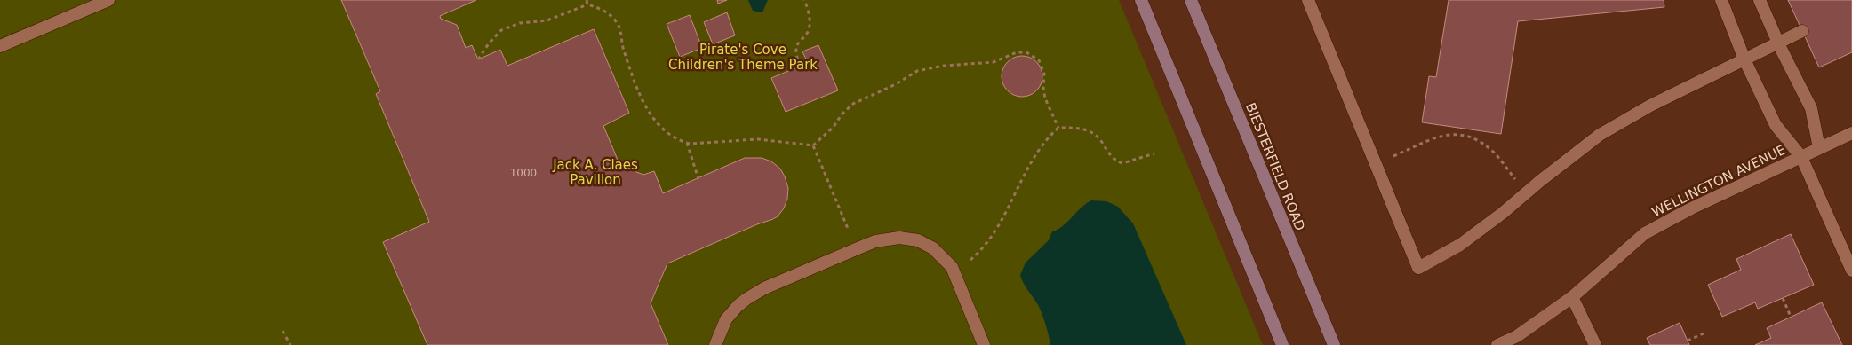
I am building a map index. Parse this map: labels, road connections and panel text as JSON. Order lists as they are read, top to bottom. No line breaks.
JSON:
{"streets":{"main road":["BIESTERFIELD ROAD"],"street":["WELLINGTON AVENUE"]},"parks":["Pirate's Cove Children's Theme Park","Jack A. Claes Pavilion"],"house_numbers":["1000"]}
